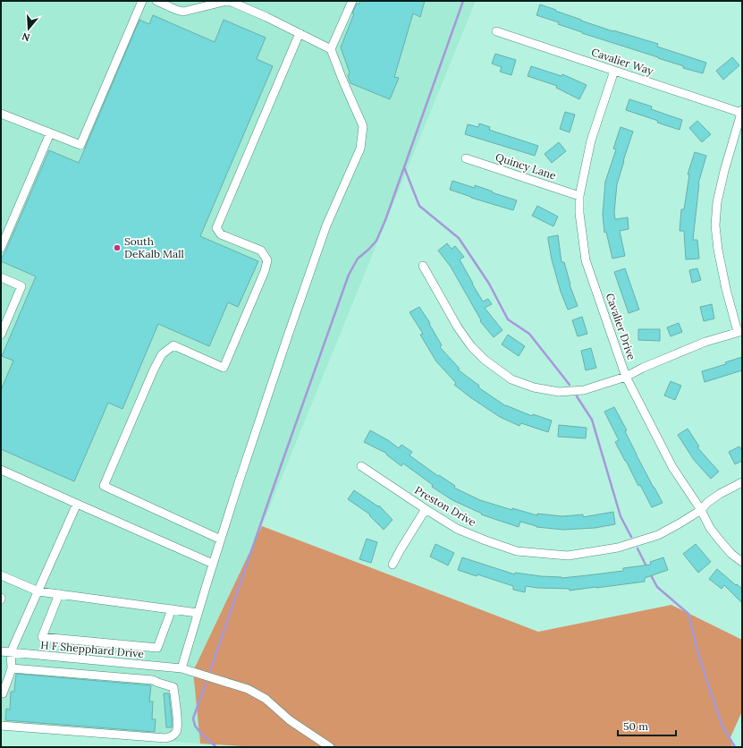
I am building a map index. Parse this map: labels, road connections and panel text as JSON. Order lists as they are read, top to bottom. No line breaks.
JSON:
{"streets":{"street":["Cavalier Way","Quincy Lane","Cavalier Drive","Preston Drive","H F Shepphard Drive"]},"crossings":[["Cavalier Way","Cavalier Drive"],["Quincy Lane","Cavalier Drive"],["Cavalier Drive","Preston Drive"]],"places":["South DeKalb Mall"],"scale_bar":"50 m","north":"bottom"}
